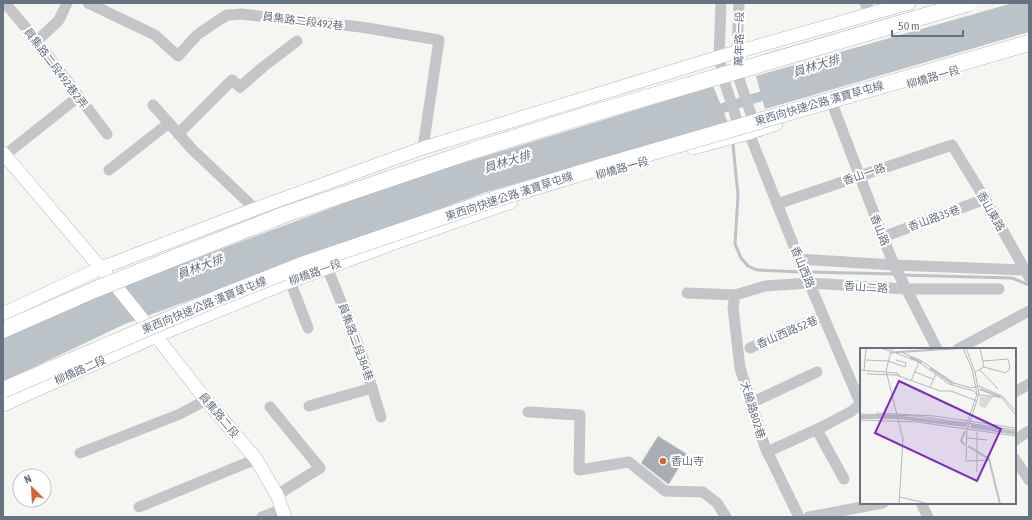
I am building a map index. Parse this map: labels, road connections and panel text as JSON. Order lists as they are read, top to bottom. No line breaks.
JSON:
{"streets":{"highway":["東西向快速公路 漢寶草屯線"],"main road":["柳橋路一段","柳橋路二段","員集路二段"],"street":["員集路二段492巷","萬年路一段","員集路二段492巷2弄","香山一路","香山東路","香山路35巷","香山路","香山西路","香山二路","香山西路52巷","員集路二段384巷","大饒路802巷"]},"crossings":[["萬年路一段","柳橋路一段"],["萬年路一段","香山西路"],["柳橋路一段","香山路"],["柳橋路一段","香山西路"],["柳橋路一段","員集路二段384巷"],["柳橋路一段","柳橋路二段"],["柳橋路一段","員集路二段"],["香山一路","香山東路"],["香山一路","香山路"],["香山一路","香山西路"],["香山東路","香山路35巷"],["香山路35巷","香山路"],["香山路","香山二路"],["香山西路","香山二路"],["香山西路","香山西路52巷"],["香山二路","大饒路802巷"],["柳橋路二段","員集路二段"]],"water":["員林大排"],"places":["香山寺"],"scale_bar":"50 m","north":"top left"}
